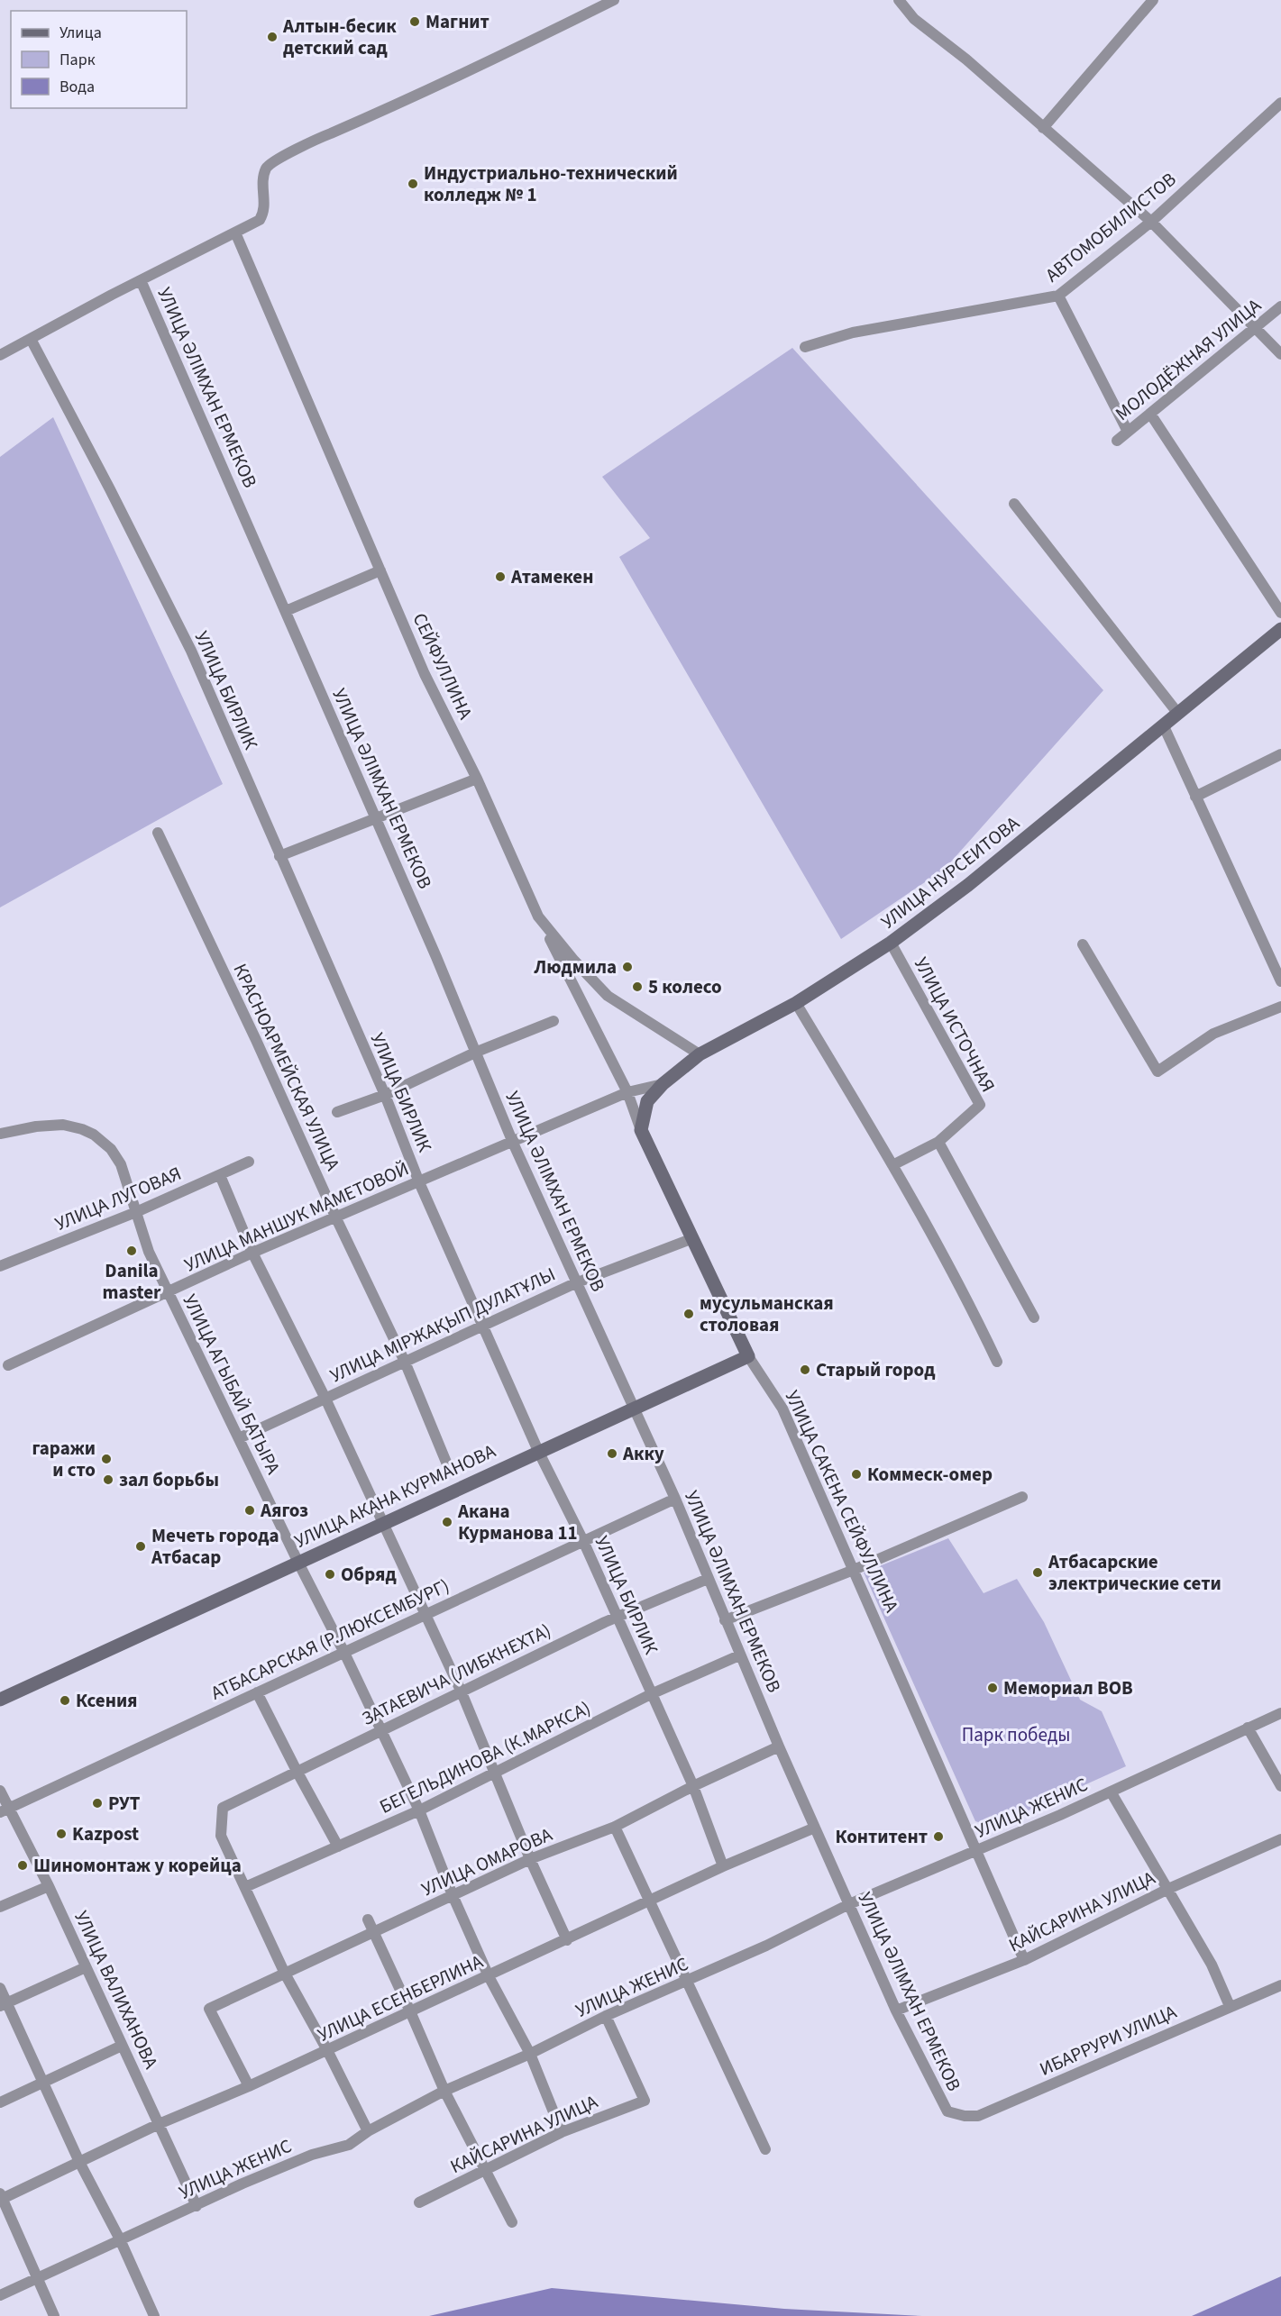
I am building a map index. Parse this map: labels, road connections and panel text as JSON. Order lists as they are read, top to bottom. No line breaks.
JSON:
{"streets":{"main road":["УЛИЦА НУРСЕИТОВА","УЛИЦА АКАНА КУРМАНОВА","УЛИЦА САКЕНА СЕЙФУЛЛИНА"],"street":["АВТОМОБИЛИСТОВ","МОЛОДЁЖНАЯ УЛИЦА","УЛИЦА ӘЛІМХАН ЕРМЕКОВ","СЕЙФУЛЛИНА","УЛИЦА БИРЛИК","УЛИЦА ИСТОЧНАЯ","КРАСНОАРМЕЙСКАЯ УЛИЦА","УЛИЦА ЛУГОВАЯ","УЛИЦА МАНШУК МАМЕТОВОЙ","УЛИЦА МІРЖАҚЫП ДУЛАТҰЛЫ","УЛИЦА АГЫБАЙ БАТЫРА","АТБАСАРСКАЯ (Р.ЛЮКСЕМБУРГ)","ЗАТАЕВИЧА (ЛИБКНЕХТА)","БЕГЕЛЬДИНОВА (К.МАРКСА)","УЛИЦА ЖЕНИС","УЛИЦА ОМАРОВА","КАЙСАРИНА УЛИЦА","УЛИЦА ВАЛИХАНОВА","УЛИЦА ЕСЕНБЕРЛИНА","ИБАРРУРИ УЛИЦА"]},"crossings":[["УЛИЦА ӘЛІМХАН ЕРМЕКОВ","УЛИЦА МАНШУК МАМЕТОВОЙ"],["УЛИЦА ӘЛІМХАН ЕРМЕКОВ","УЛИЦА МІРЖАҚЫП ДУЛАТҰЛЫ"],["УЛИЦА ӘЛІМХАН ЕРМЕКОВ","УЛИЦА АКАНА КУРМАНОВА"],["УЛИЦА ӘЛІМХАН ЕРМЕКОВ","АТБАСАРСКАЯ (Р.ЛЮКСЕМБУРГ)"],["УЛИЦА ӘЛІМХАН ЕРМЕКОВ","ЗАТАЕВИЧА (ЛИБКНЕХТА)"],["УЛИЦА ӘЛІМХАН ЕРМЕКОВ","БЕГЕЛЬДИНОВА (К.МАРКСА)"],["УЛИЦА ӘЛІМХАН ЕРМЕКОВ","УЛИЦА ЖЕНИС"],["УЛИЦА ӘЛІМХАН ЕРМЕКОВ","УЛИЦА ОМАРОВА"],["УЛИЦА ӘЛІМХАН ЕРМЕКОВ","КАЙСАРИНА УЛИЦА"],["УЛИЦА ӘЛІМХАН ЕРМЕКОВ","УЛИЦА ЕСЕНБЕРЛИНА"],["УЛИЦА ӘЛІМХАН ЕРМЕКОВ","ИБАРРУРИ УЛИЦА"],["СЕЙФУЛЛИНА","УЛИЦА НУРСЕИТОВА"],["СЕЙФУЛЛИНА","УЛИЦА САКЕНА СЕЙФУЛЛИНА"],["УЛИЦА БИРЛИК","УЛИЦА МАНШУК МАМЕТОВОЙ"],["УЛИЦА БИРЛИК","УЛИЦА МІРЖАҚЫП ДУЛАТҰЛЫ"],["УЛИЦА БИРЛИК","УЛИЦА АКАНА КУРМАНОВА"],["УЛИЦА БИРЛИК","АТБАСАРСКАЯ (Р.ЛЮКСЕМБУРГ)"],["УЛИЦА БИРЛИК","ЗАТАЕВИЧА (ЛИБКНЕХТА)"],["УЛИЦА БИРЛИК","БЕГЕЛЬДИНОВА (К.МАРКСА)"],["УЛИЦА БИРЛИК","УЛИЦА ОМАРОВА"],["УЛИЦА БИРЛИК","УЛИЦА ЕСЕНБЕРЛИНА"],["УЛИЦА НУРСЕИТОВА","УЛИЦА ИСТОЧНАЯ"],["УЛИЦА НУРСЕИТОВА","УЛИЦА МАНШУК МАМЕТОВОЙ"],["УЛИЦА НУРСЕИТОВА","УЛИЦА САКЕНА СЕЙФУЛЛИНА"],["КРАСНОАРМЕЙСКАЯ УЛИЦА","УЛИЦА МАНШУК МАМЕТОВОЙ"],["КРАСНОАРМЕЙСКАЯ УЛИЦА","УЛИЦА МІРЖАҚЫП ДУЛАТҰЛЫ"],["УЛИЦА ЛУГОВАЯ","УЛИЦА АГЫБАЙ БАТЫРА"],["УЛИЦА МАНШУК МАМЕТОВОЙ","УЛИЦА АГЫБАЙ БАТЫРА"],["УЛИЦА МАНШУК МАМЕТОВОЙ","УЛИЦА САКЕНА СЕЙФУЛЛИНА"],["УЛИЦА МІРЖАҚЫП ДУЛАТҰЛЫ","УЛИЦА АГЫБАЙ БАТЫРА"],["УЛИЦА МІРЖАҚЫП ДУЛАТҰЛЫ","УЛИЦА САКЕНА СЕЙФУЛЛИНА"],["УЛИЦА АГЫБАЙ БАТЫРА","УЛИЦА АКАНА КУРМАНОВА"],["УЛИЦА АГЫБАЙ БАТЫРА","АТБАСАРСКАЯ (Р.ЛЮКСЕМБУРГ)"],["УЛИЦА АГЫБАЙ БАТЫРА","ЗАТАЕВИЧА (ЛИБКНЕХТА)"],["УЛИЦА АГЫБАЙ БАТЫРА","БЕГЕЛЬДИНОВА (К.МАРКСА)"],["УЛИЦА АГЫБАЙ БАТЫРА","УЛИЦА ЖЕНИС"],["УЛИЦА АГЫБАЙ БАТЫРА","УЛИЦА ОМАРОВА"],["УЛИЦА АГЫБАЙ БАТЫРА","КАЙСАРИНА УЛИЦА"],["УЛИЦА АГЫБАЙ БАТЫРА","УЛИЦА ЕСЕНБЕРЛИНА"],["УЛИЦА АКАНА КУРМАНОВА","УЛИЦА САКЕНА СЕЙФУЛЛИНА"],["УЛИЦА САКЕНА СЕЙФУЛЛИНА","УЛИЦА ЖЕНИС"],["УЛИЦА САКЕНА СЕЙФУЛЛИНА","КАЙСАРИНА УЛИЦА"],["АТБАСАРСКАЯ (Р.ЛЮКСЕМБУРГ)","УЛИЦА ВАЛИХАНОВА"],["ЗАТАЕВИЧА (ЛИБКНЕХТА)","БЕГЕЛЬДИНОВА (К.МАРКСА)"],["УЛИЦА ЖЕНИС","КАЙСАРИНА УЛИЦА"],["УЛИЦА ЖЕНИС","УЛИЦА ВАЛИХАНОВА"],["УЛИЦА ОМАРОВА","УЛИЦА ЕСЕНБЕРЛИНА"],["УЛИЦА ВАЛИХАНОВА","УЛИЦА ЕСЕНБЕРЛИНА"]],"parks":["Парк победы"],"places":["Магнит","Алтын-бесик детский сад","Индустриально-технический колледж № 1","Атамекен","Людмила","5 колесо","Danila master","мусульманская столовая","Старый город","Акку","гаражи и сто","Коммеск-омер","зал борьбы","Аягоз","Акана Курманова 11","Мечеть города Атбасар","Атбасарские электрические сети","Обряд","Мемориал ВОВ","Ксения","РУТ","Kazpost","Контитент","Шиномонтаж у корейца"],"legend":["Улица","Парк","Вода"]}
